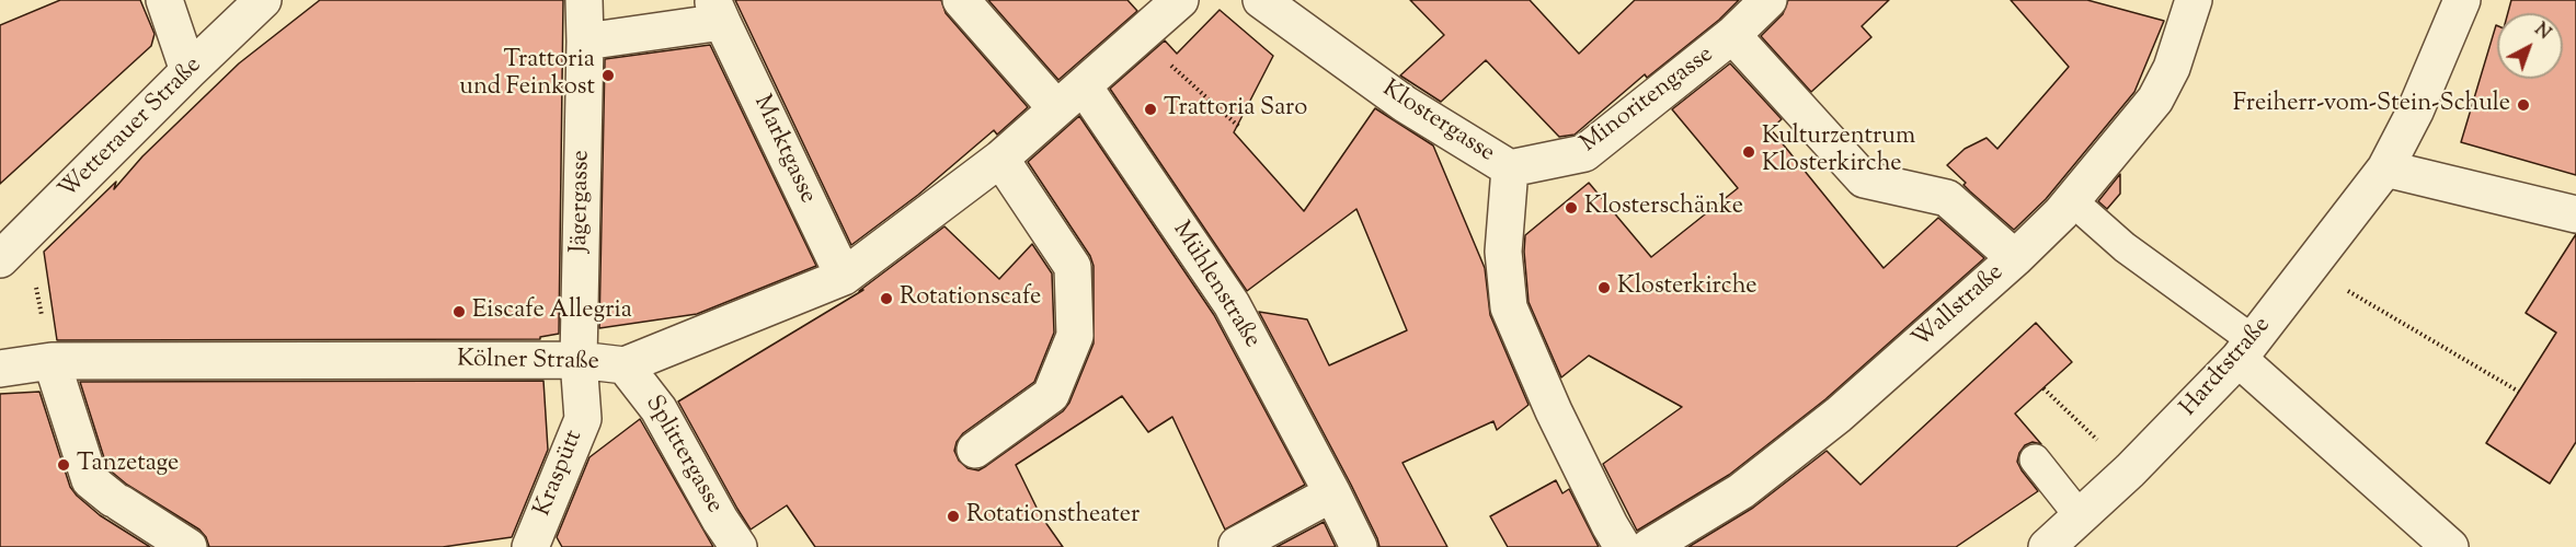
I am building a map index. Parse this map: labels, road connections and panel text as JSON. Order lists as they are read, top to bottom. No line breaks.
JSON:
{"streets":{"street":["Minoritengasse","Klostergasse","Wetterauer Straße","Marktgasse","Jägergasse","Mühlenstraße","Wallstraße","Kölner Straße","Hardtstraße","Splittergasse","Kraspütt"]},"crossings":[["Minoritengasse","Klostergasse"],["Marktgasse","Kölner Straße"],["Jägergasse","Kölner Straße"],["Jägergasse","Kraspütt"],["Mühlenstraße","Kölner Straße"],["Kölner Straße","Splittergasse"],["Kölner Straße","Kraspütt"]],"places":["Trattoria und Feinkost","Freiherr-vom-Stein-Schule","Trattoria Saro","Kulturzentrum Klosterkirche","Klosterschänke","Klosterkirche","Rotationscafe","Eiscafe Allegria","Tanzetage","Rotationstheater"],"north":"top right"}
